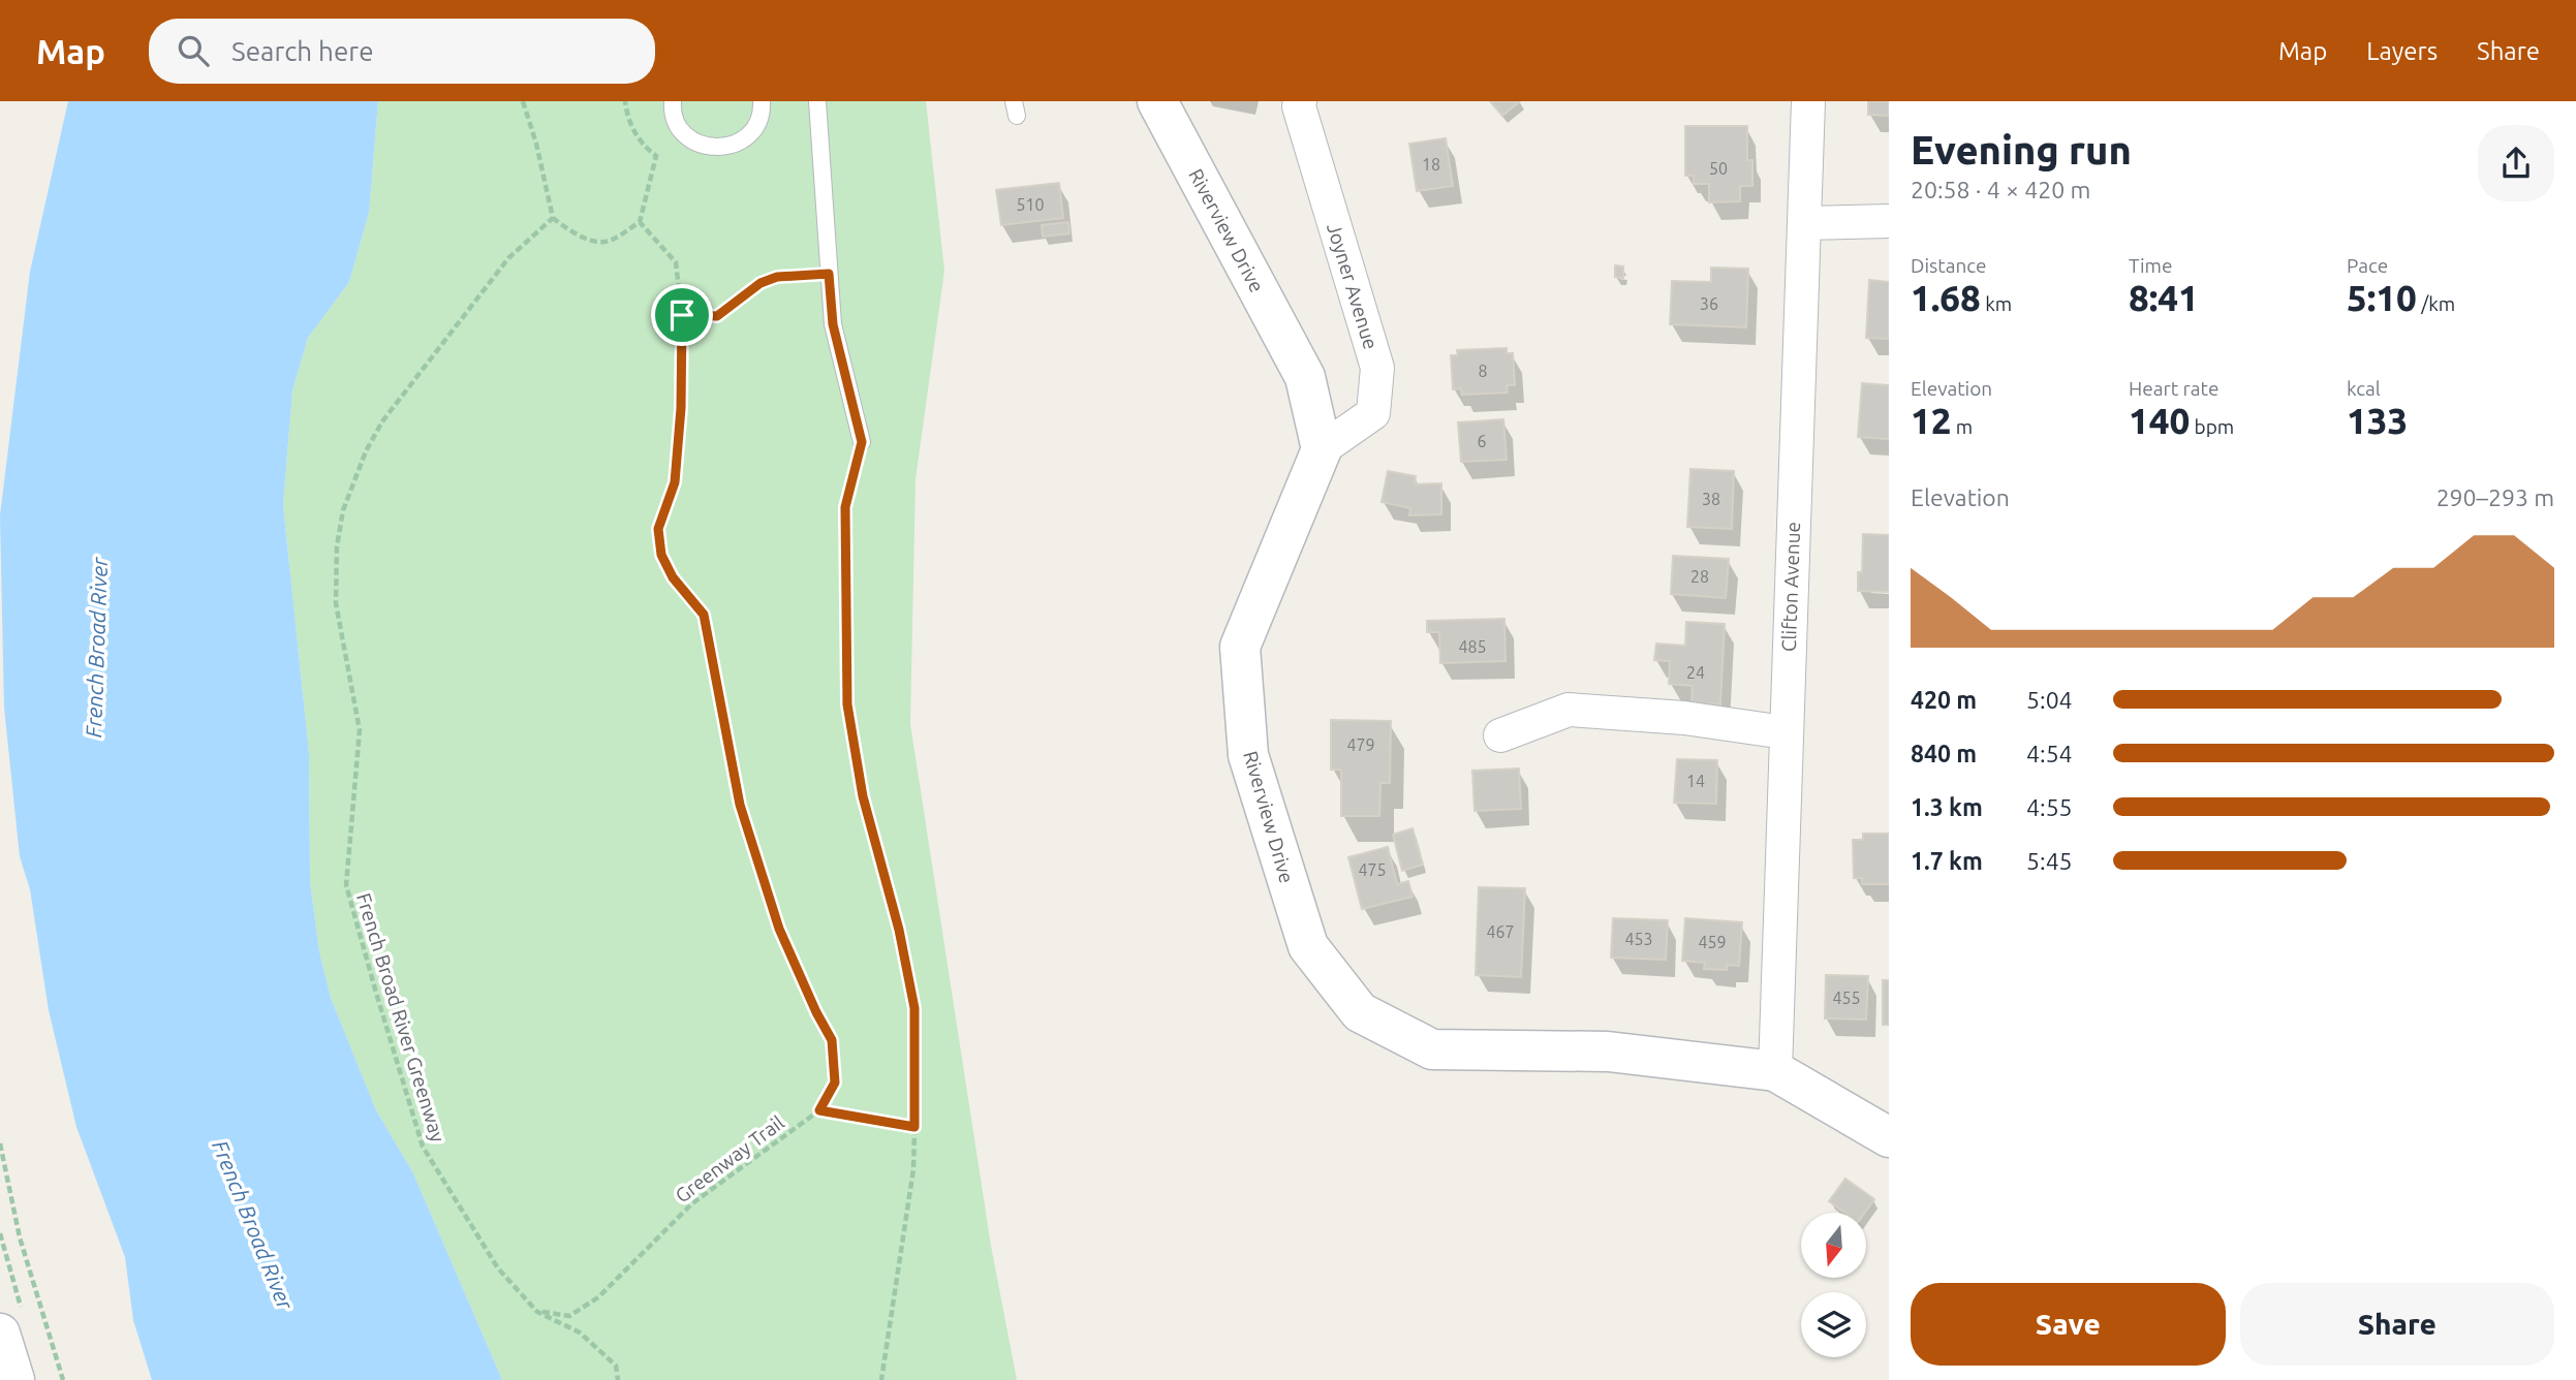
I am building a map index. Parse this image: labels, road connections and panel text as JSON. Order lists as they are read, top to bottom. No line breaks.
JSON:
{"streets":{"street":["Riverview Drive","Joyner Avenue","Clifton Avenue"],"path":["French Broad River Greenway","Greenway Trail"]},"crossings":[["Riverview Drive","Joyner Avenue"],["Riverview Drive","Clifton Avenue"],["French Broad River Greenway","Greenway Trail"]],"water":["French Broad River"],"house_numbers":["18","50","510","36","8","6","38","28","485","24","479","14","475","467","453","459","455"],"north":"bottom","page":{"header":"Map","search":"Search here","nav":["Map","Layers","Share"],"heading":["Evening run","20:58 · 4 × 420 m"],"stats":[["Distance","1.68 km"],["Time","8:41"],["Pace","5:10 /km"],["Elevation","12 m"],["Heart rate","140 bpm"],["kcal","133"]],"chart":["Elevation","290–293 m"],"list":[{"name":"420 m","note":"5:04"},{"name":"840 m","note":"4:54"},{"name":"1.3 km","note":"4:55"},{"name":"1.7 km","note":"5:45"}],"buttons":["Save","Share"]}}
